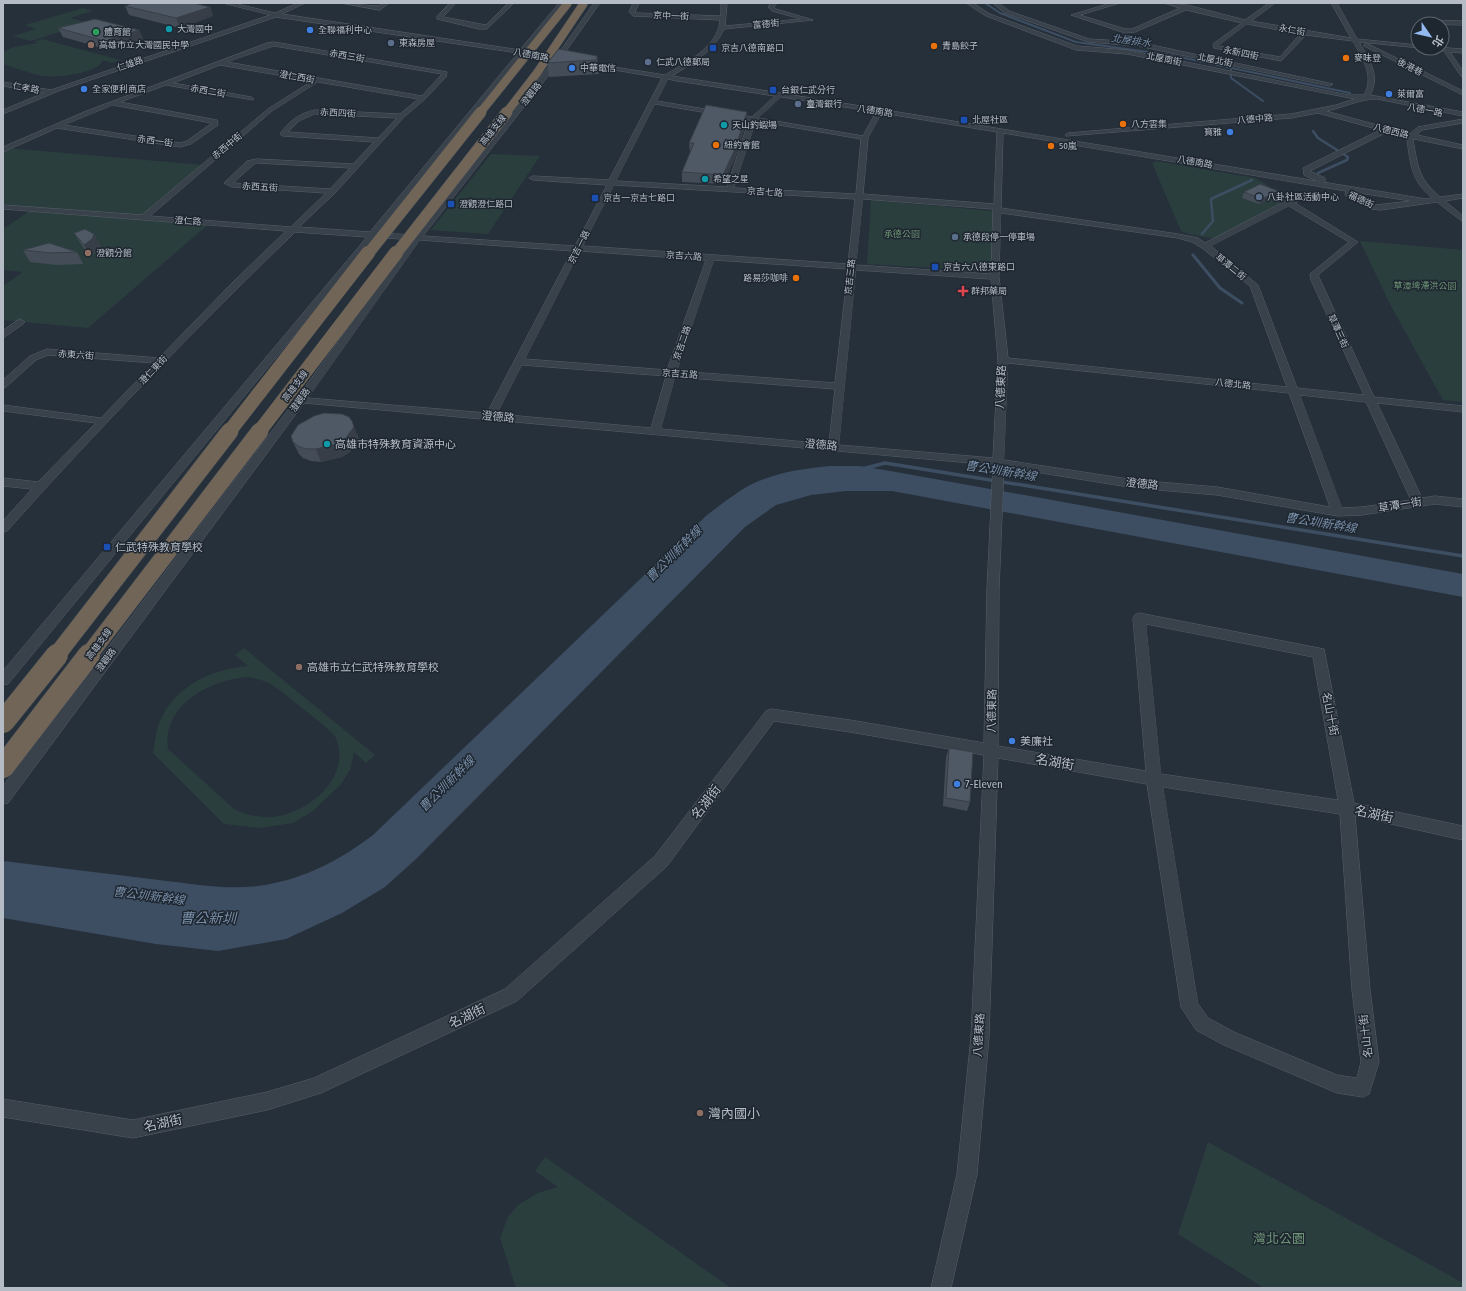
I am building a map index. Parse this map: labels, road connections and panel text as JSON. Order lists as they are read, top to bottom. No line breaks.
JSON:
{"streets":{"highway":["高雄支線"],"street":["京中一街","富德街","永仁街","永新四街","八德南路","赤西三街","北屋南街","北屋北街","仁雄路","後港巷","澄仁西街","仁孝路","赤西二街","澄觀路","八德一路","赤西四街","八德中路","八德西路","赤西一街","赤西中街","赤西五街","京吉七路","福德街","澄仁路","京吉一路","京吉六路","草潭二街","京吉三路","草潭三街","京吉二路","赤東六街","澄仁東街","京吉五路","八德北路","八德東路","澄德路","草潭一街","名山十街","名湖街"]},"crossings":[["永仁街","永新四街"],["永仁街","後港巷"],["八德南路","仁雄路"],["八德南路","澄觀路"],["八德南路","八德中路"],["八德南路","福德街"],["八德南路","京吉一路"],["八德南路","京吉三路"],["八德南路","八德東路"],["赤西三街","澄仁西街"],["北屋南街","八德一路"],["北屋南街","八德中路"],["仁雄路","仁孝路"],["澄仁西街","赤西中街"],["澄觀路","京吉六路"],["澄觀路","澄德路"],["八德一路","八德中路"],["八德一路","八德西路"],["八德中路","八德西路"],["八德西路","福德街"],["赤西中街","澄仁路"],["京吉七路","京吉一路"],["京吉七路","草潭二街"],["京吉七路","京吉三路"],["京吉七路","八德東路"],["澄仁路","京吉六路"],["澄仁路","澄仁東街"],["京吉一路","京吉六路"],["京吉一路","京吉五路"],["京吉一路","澄德路"],["京吉六路","京吉三路"],["京吉六路","京吉二路"],["京吉六路","八德東路"],["草潭二街","八德北路"],["草潭二街","八德東路"],["草潭二街","澄德路"],["草潭二街","草潭一街"],["京吉三路","京吉五路"],["京吉三路","澄德路"],["草潭三街","八德北路"],["草潭三街","草潭一街"],["京吉二路","京吉五路"],["京吉二路","澄德路"],["赤東六街","澄仁東街"],["八德北路","八德東路"],["八德東路","澄德路"],["八德東路","名湖街"],["澄德路","草潭一街"],["名山十街","名湖街"]],"water":["北屋排水","曹公圳新幹線","曹公新圳"],"parks":["承德公園","草潭埤滯洪公園","灣北公園"],"places":{"other":["大灣國中","全聯福利中心","體育館","東森房屋","高雄市立大灣國民中學","青島餃子","麥味登","仁武八德郵局","中華電信","全家便利商店","萊爾富","臺灣銀行","八方雲集","天山釣蝦場","寶雅","紐約會館","50嵐","希望之星","八卦社區活動中心","承德段停一停車場","澄觀分館","路易莎咖啡","高雄市特殊教育資源中心","高雄市立仁武特殊教育學校","美廉社","7-Eleven","灣內國小"],"transit":["京吉八德南路口","台銀仁武分行","北屋社區","京吉一京吉七路口","澄觀澄仁路口","京吉六八德東路口","仁武特殊教育學校"],"health":["群邦藥局"]},"north":"bottom right"}
